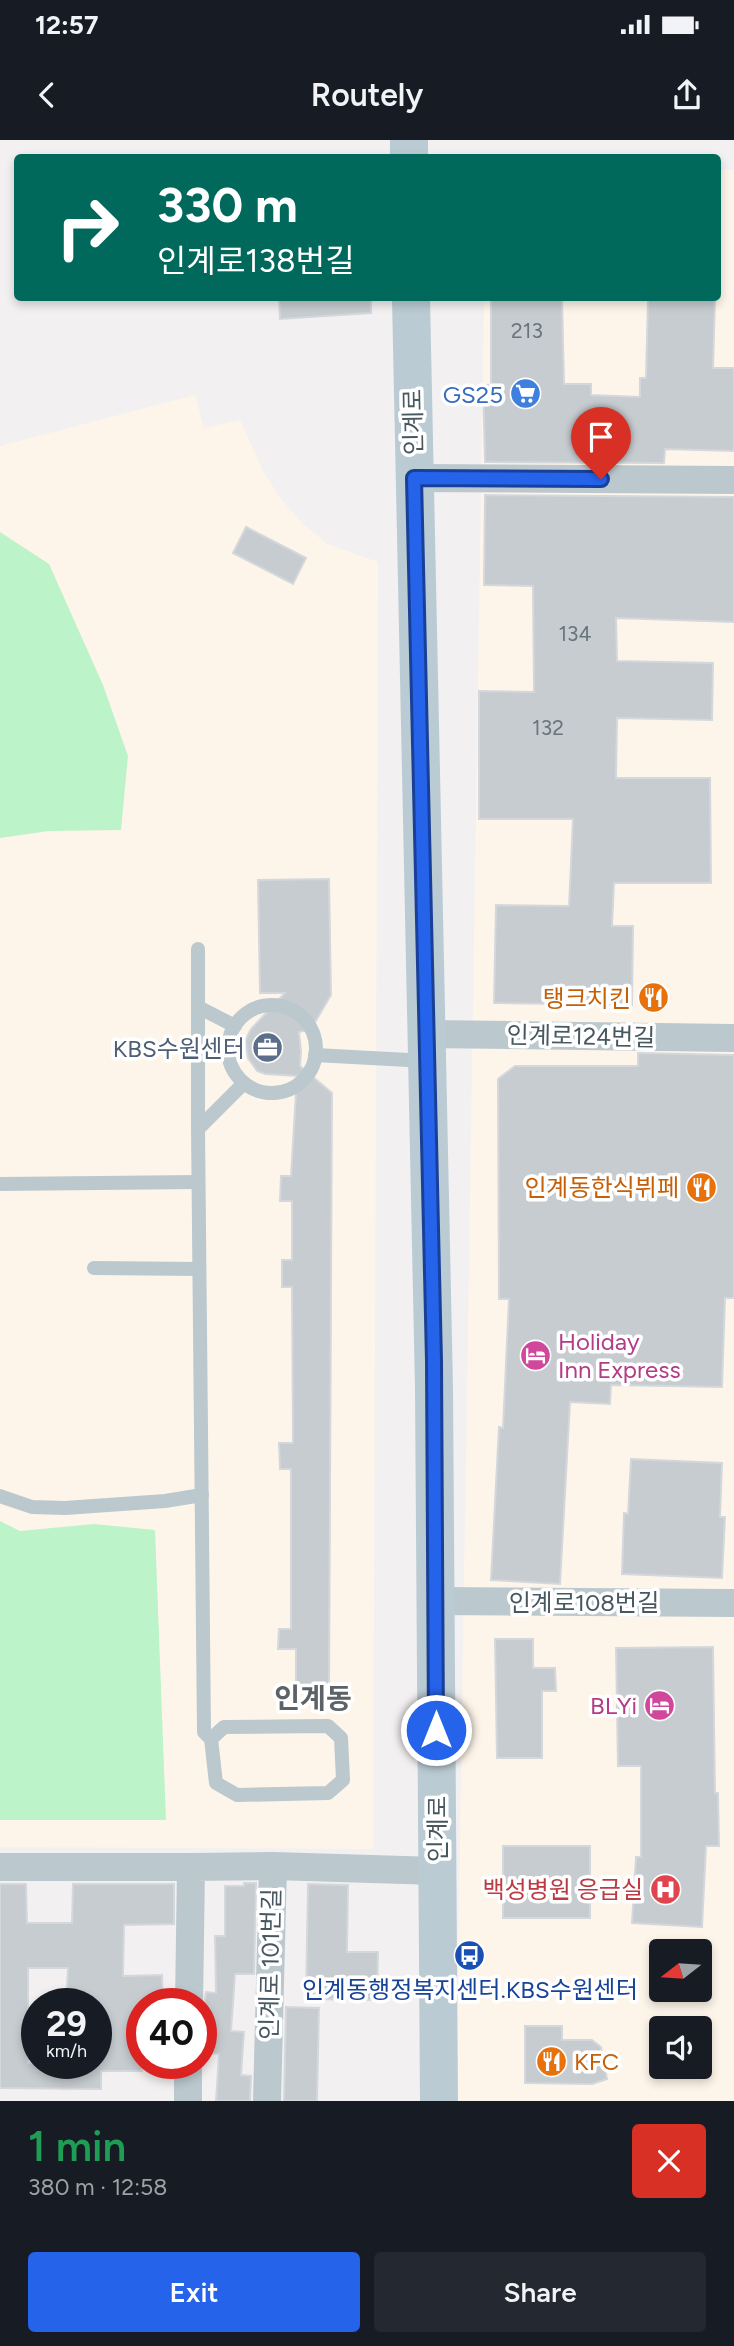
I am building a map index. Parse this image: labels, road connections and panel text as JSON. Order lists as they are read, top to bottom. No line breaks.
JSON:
{"streets":{"street":["인계로","인계로124번길","인계로108번길","인계로 101번길"]},"crossings":[["인계로","인계로124번길"],["인계로","인계로108번길"],["인계로","인계로 101번길"]],"districts":["인계동"],"places":{"supermarket":["GS25"],"restaurant":["탱크치킨","인계동한식뷔페","KFC"],"office":["KBS수원센터"],"hotel":["Holiday Inn Express","BLYi"],"hospital":["백성병원 응급실"],"bus stop":["인계동행정복지센터.KBS수원센터"]},"house_numbers":["213","134","132"],"north":"left","page":{"status":"12:57","header":"Routely","turn":["330 m","인계로138번길"],"speed":"29 km/h","limit":"40","heading":["1 min","380 m · 12:58"],"buttons":["Exit","Share"]}}
